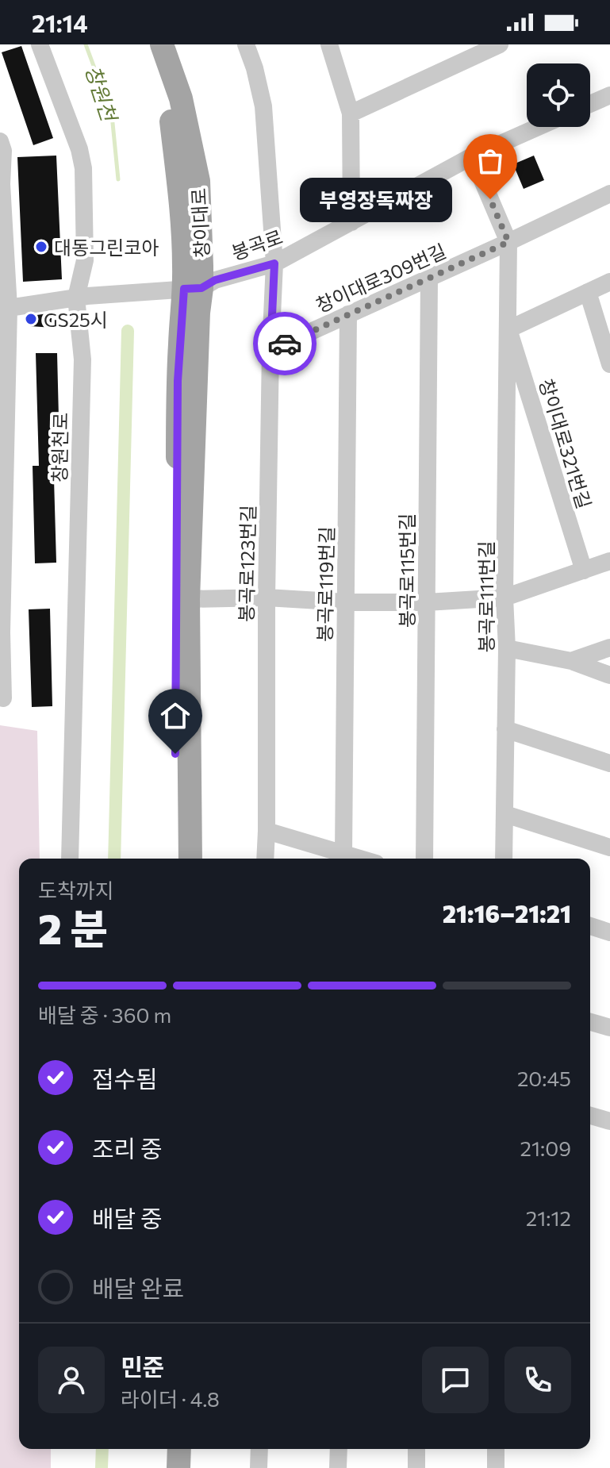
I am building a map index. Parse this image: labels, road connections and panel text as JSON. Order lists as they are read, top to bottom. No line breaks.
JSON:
{"streets":{"main road":["창이대로"],"street":["봉곡로","창이대로309번길","창이대로321번길","창원천로","봉곡로123번길","봉곡로115번길","봉곡로119번길","봉곡로111번길"]},"crossings":[["창이대로","봉곡로"],["봉곡로","창원천로"],["봉곡로","봉곡로123번길"],["봉곡로","봉곡로111번길"],["창이대로309번길","봉곡로123번길"],["창이대로309번길","봉곡로115번길"],["창이대로309번길","봉곡로119번길"],["창이대로309번길","봉곡로111번길"],["창이대로321번길","봉곡로111번길"]],"water":["창원천"],"places":["부영장독짜장","대동그린코아","GS25시"],"page":{"status":"21:14","bubble":"부영장독짜장","heading":["2 분","도착까지","21:16–21:21"],"panel":["민준","라이더 · 4.8"],"bar":"배달 중 · 360 m","list":[["접수됨","20:45"],["조리 중","21:09"],["배달 중","21:12"],"배달 완료"]}}
